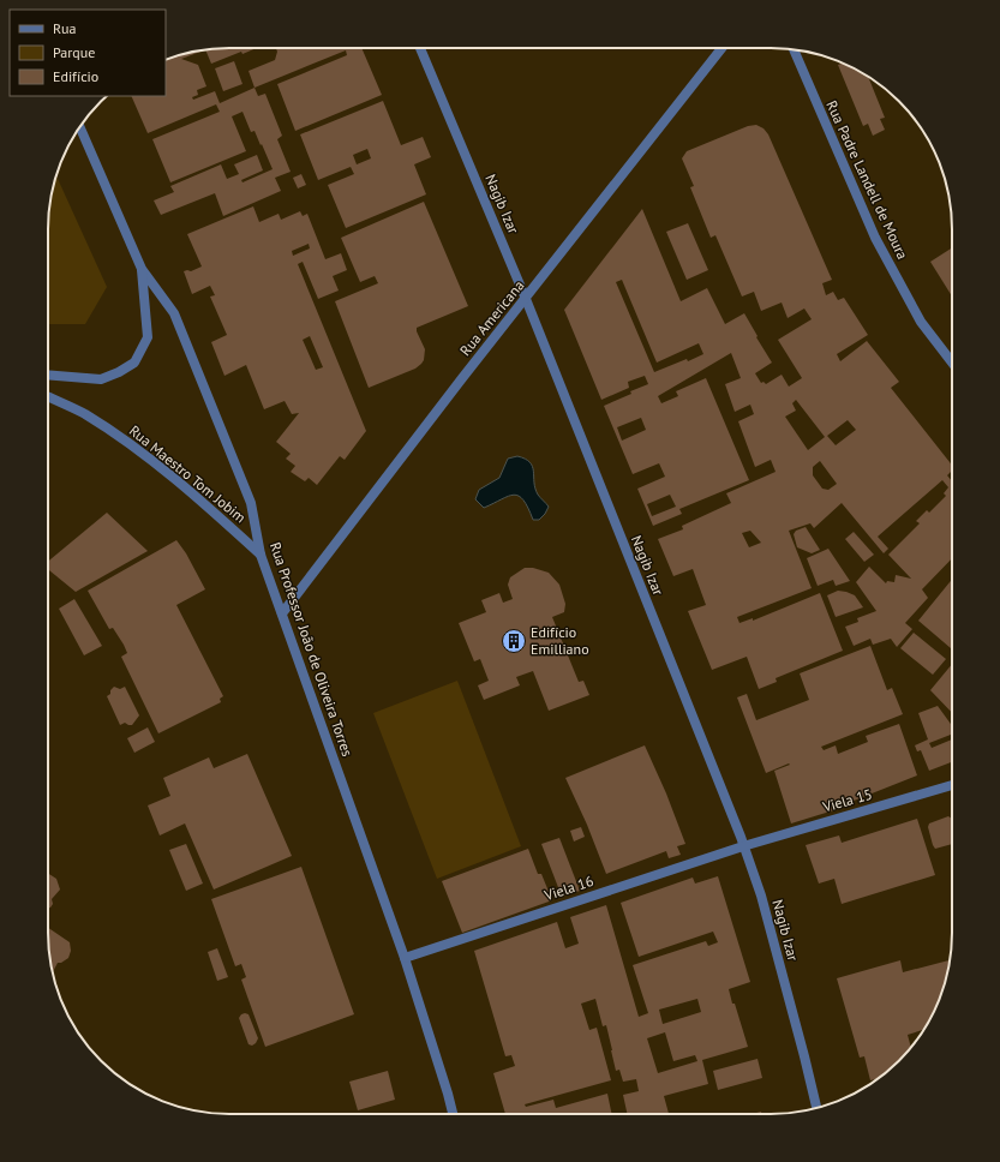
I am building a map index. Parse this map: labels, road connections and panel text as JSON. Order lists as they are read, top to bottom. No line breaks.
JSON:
{"streets":{"street":["Rua Padre Landell de Moura","Nagib Izar","Rua Americana","Rua Maestro Tom Jobim","Rua Professor João de Oliveira Torres","Viela 15","Viela 16"]},"crossings":[["Nagib Izar","Rua Americana"],["Nagib Izar","Viela 15"],["Nagib Izar","Viela 16"],["Rua Americana","Rua Professor João de Oliveira Torres"],["Rua Maestro Tom Jobim","Rua Professor João de Oliveira Torres"],["Rua Professor João de Oliveira Torres","Viela 16"],["Viela 15","Viela 16"]],"places":{"building":["Edifício Emilliano"]},"legend":["Rua","Parque","Edifício"]}
